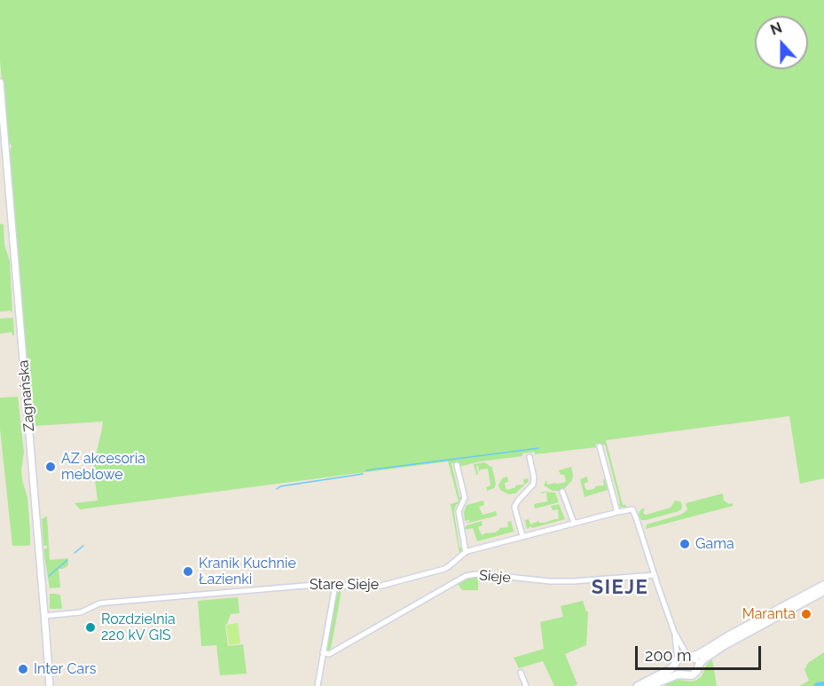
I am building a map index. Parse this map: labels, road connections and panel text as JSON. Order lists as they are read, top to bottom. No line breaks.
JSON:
{"streets":{"street":["Zagnańska","Sieje","Stare Sieje"]},"crossings":[["Zagnańska","Stare Sieje"],["Sieje","Stare Sieje"]],"districts":["SIEJE"],"places":["AZ akcesoria meblowe","Gama","Kranik Kuchnie Łazienki","Maranta","Rozdzielnia 220 kV GIS","Inter Cars"],"scale_bar":"200 m","north":"top"}
